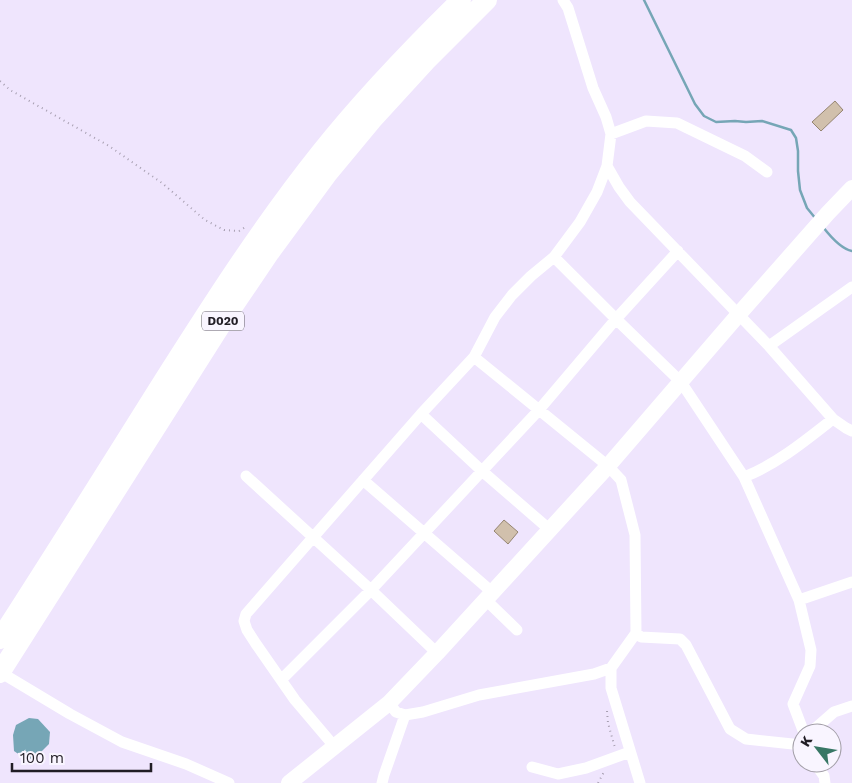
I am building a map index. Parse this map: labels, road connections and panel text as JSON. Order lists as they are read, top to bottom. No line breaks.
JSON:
{"streets":{"highway":["D020"]},"scale_bar":"100 m","north":"top left"}
